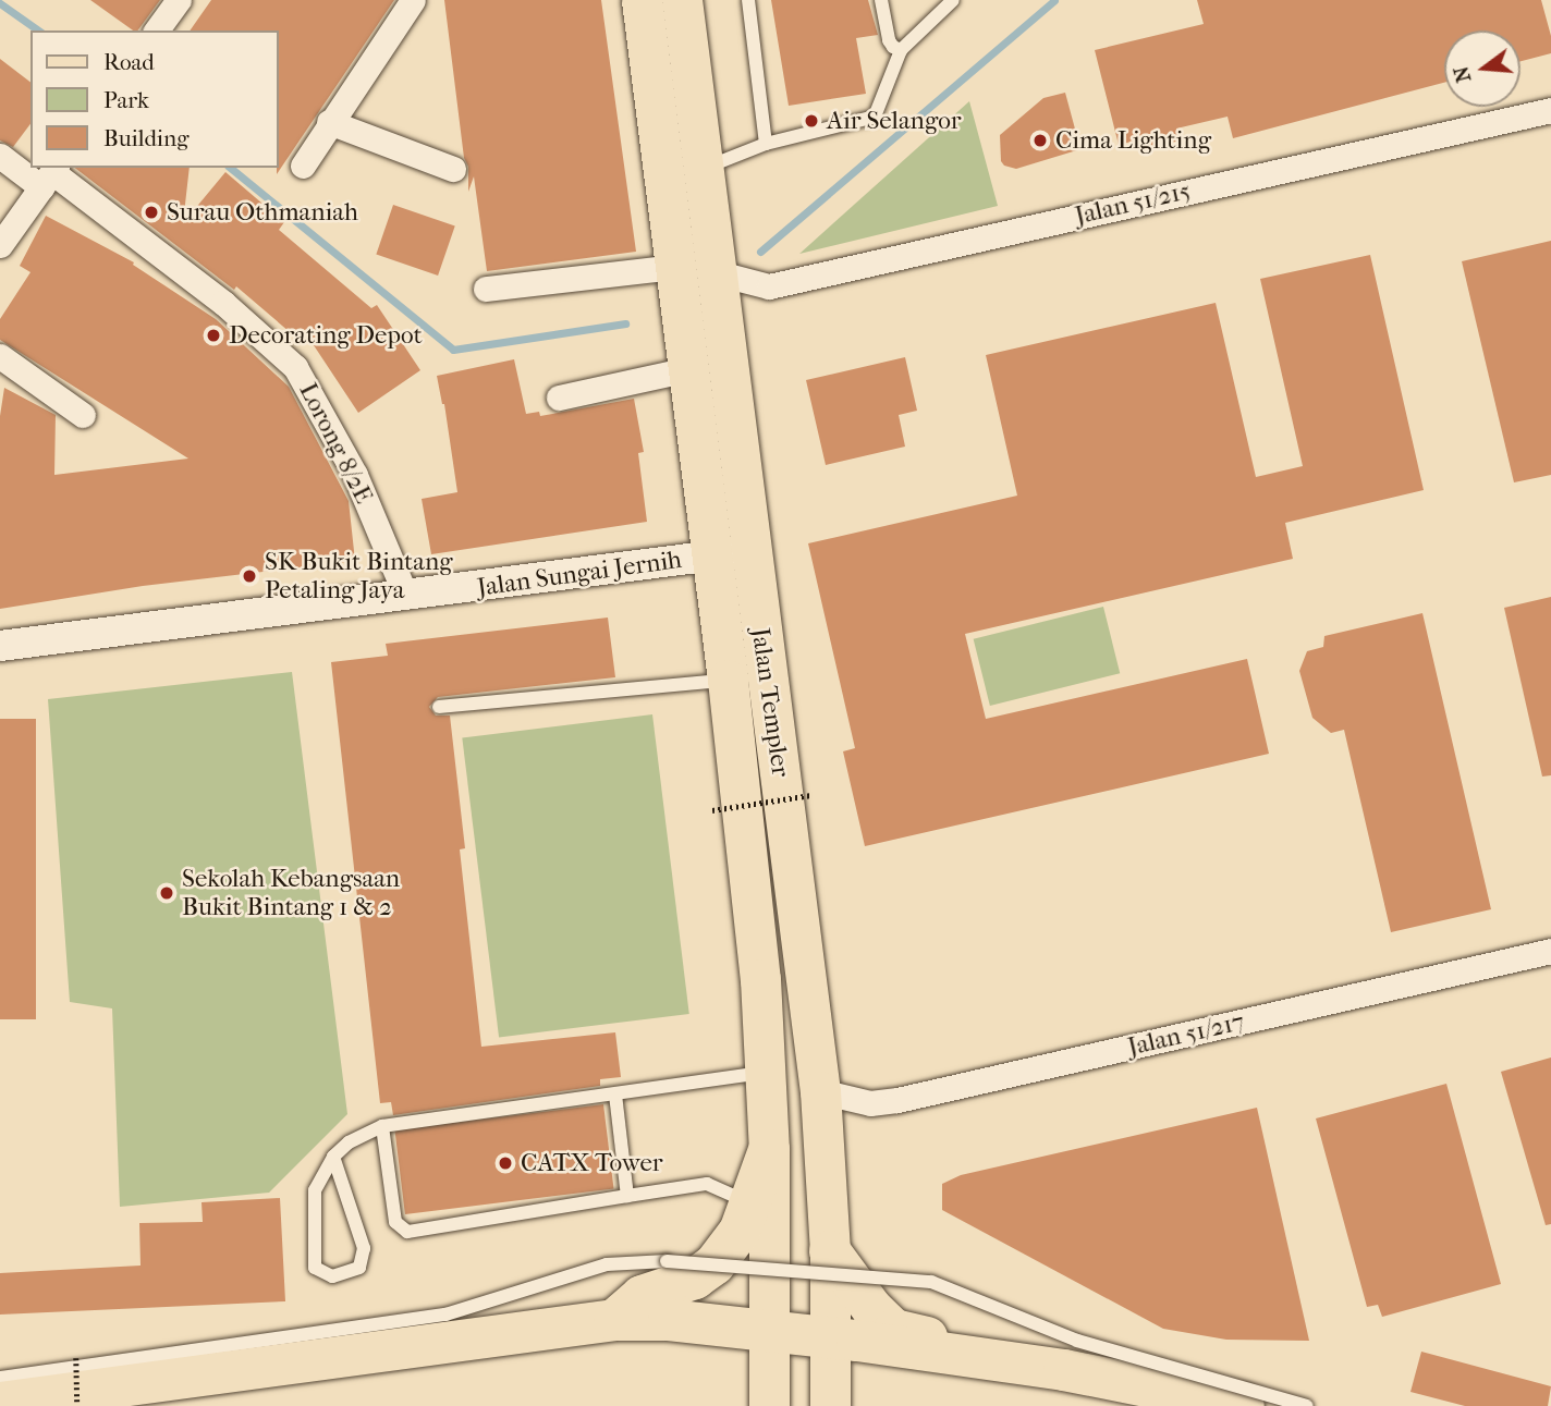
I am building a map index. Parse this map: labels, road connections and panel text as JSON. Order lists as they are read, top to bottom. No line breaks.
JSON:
{"streets":{"main road":["Jalan Templer"],"street":["Jalan 51/215","Lorong 8/2E","Jalan Sungai Jernih","Jalan 51/217"]},"crossings":[["Jalan 51/215","Jalan Templer"],["Lorong 8/2E","Jalan Sungai Jernih"],["Jalan Sungai Jernih","Jalan Templer"],["Jalan Templer","Jalan 51/217"]],"places":["Air Selangor","Cima Lighting","Surau Othmaniah","Decorating Depot","SK Bukit Bintang Petaling Jaya","Sekolah Kebangsaan Bukit Bintang 1 & 2","CATX Tower"],"legend":["Road","Park","Building"],"north":"left"}
